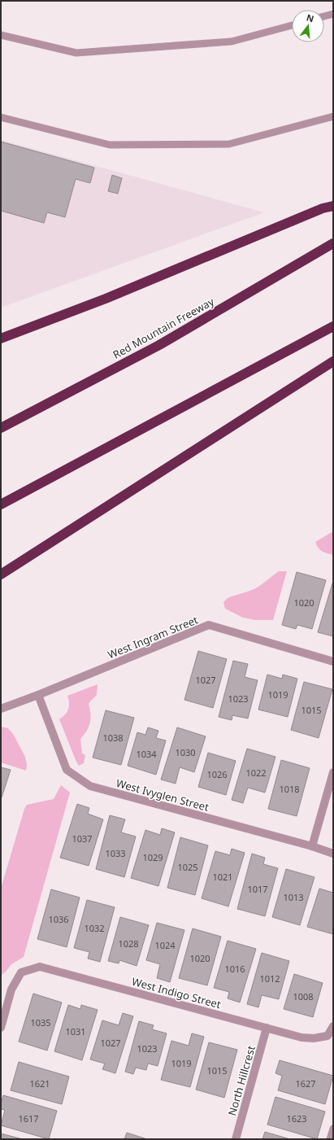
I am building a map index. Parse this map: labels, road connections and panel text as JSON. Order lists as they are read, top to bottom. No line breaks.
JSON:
{"streets":{"highway":["Red Mountain Freeway"],"street":["West Ingram Street","West Ivyglen Street","West Indigo Street","North Hillcrest"]},"crossings":[["West Ingram Street","West Ivyglen Street"],["West Indigo Street","North Hillcrest"]],"house_numbers":["1020","1027","1019","1023","1015","1038","1030","1034","1022","1026","1018","1037","1033","1029","1025","1021","1017","1013","1036","1032","1028","1024","1020","1016","1012","1008","1035","1031","1027","1023","1019","1015","1621","1627","1617","1623"],"north":"top"}
